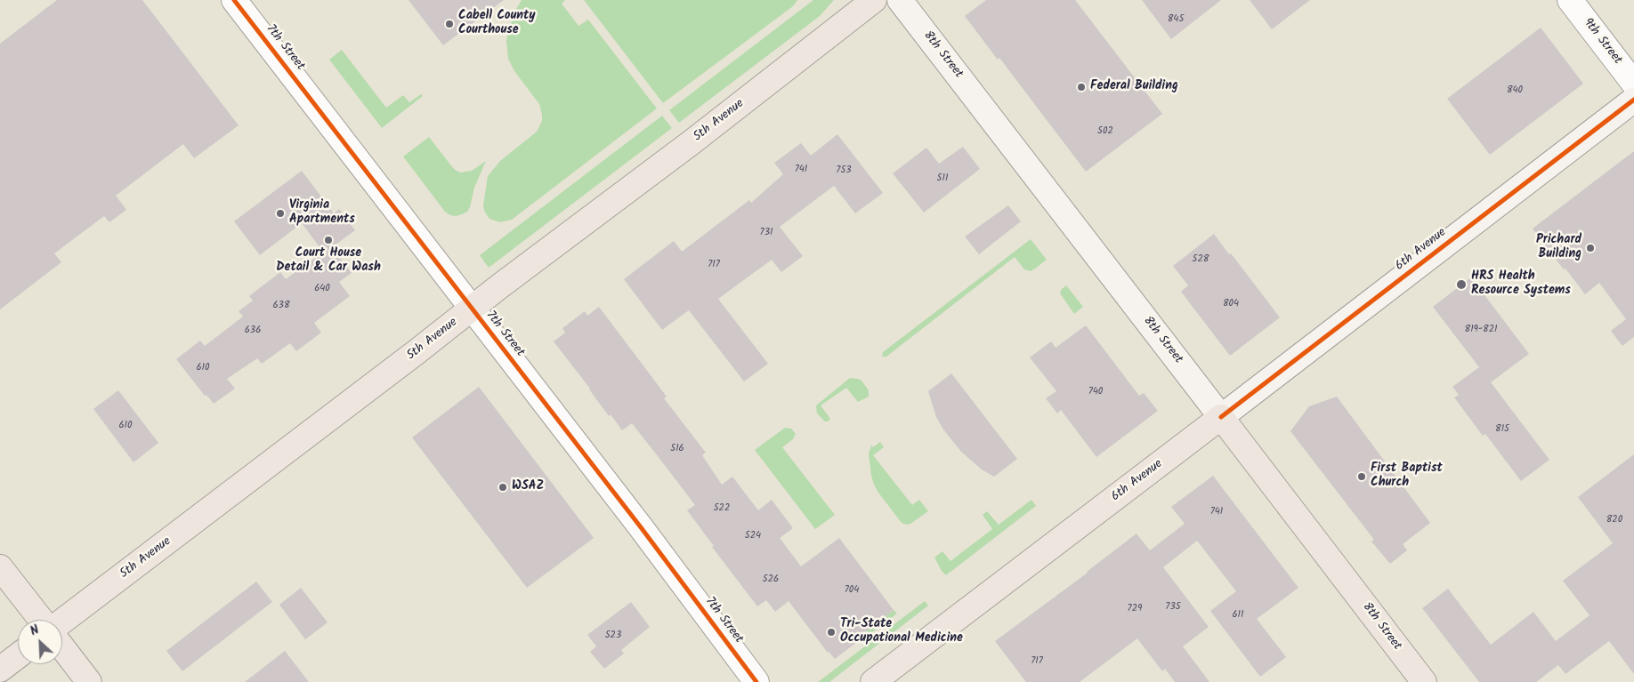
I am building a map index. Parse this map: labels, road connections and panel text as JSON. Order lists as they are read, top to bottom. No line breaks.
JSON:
{"streets":{"main road":["8th Street","5th Avenue","6th Avenue"],"street":["9th Street","7th Street"]},"crossings":[["7th Street","5th Avenue"],["8th Street","6th Avenue"]],"places":["Cabell County Courthouse","Federal Building","Virginia Apartments","Court House Detail & Car Wash","Prichard Building","HRS Health Resource Systems","First Baptist Church","WSAZ","Tri-State Occupational Medicine"],"house_numbers":["845","840","502","741","753","511","731","528","717","640","804","638","819-821","636","610","740","610","815","516","522","741","820","524","526","704","735","729","611","523","717"],"north":"top left"}
